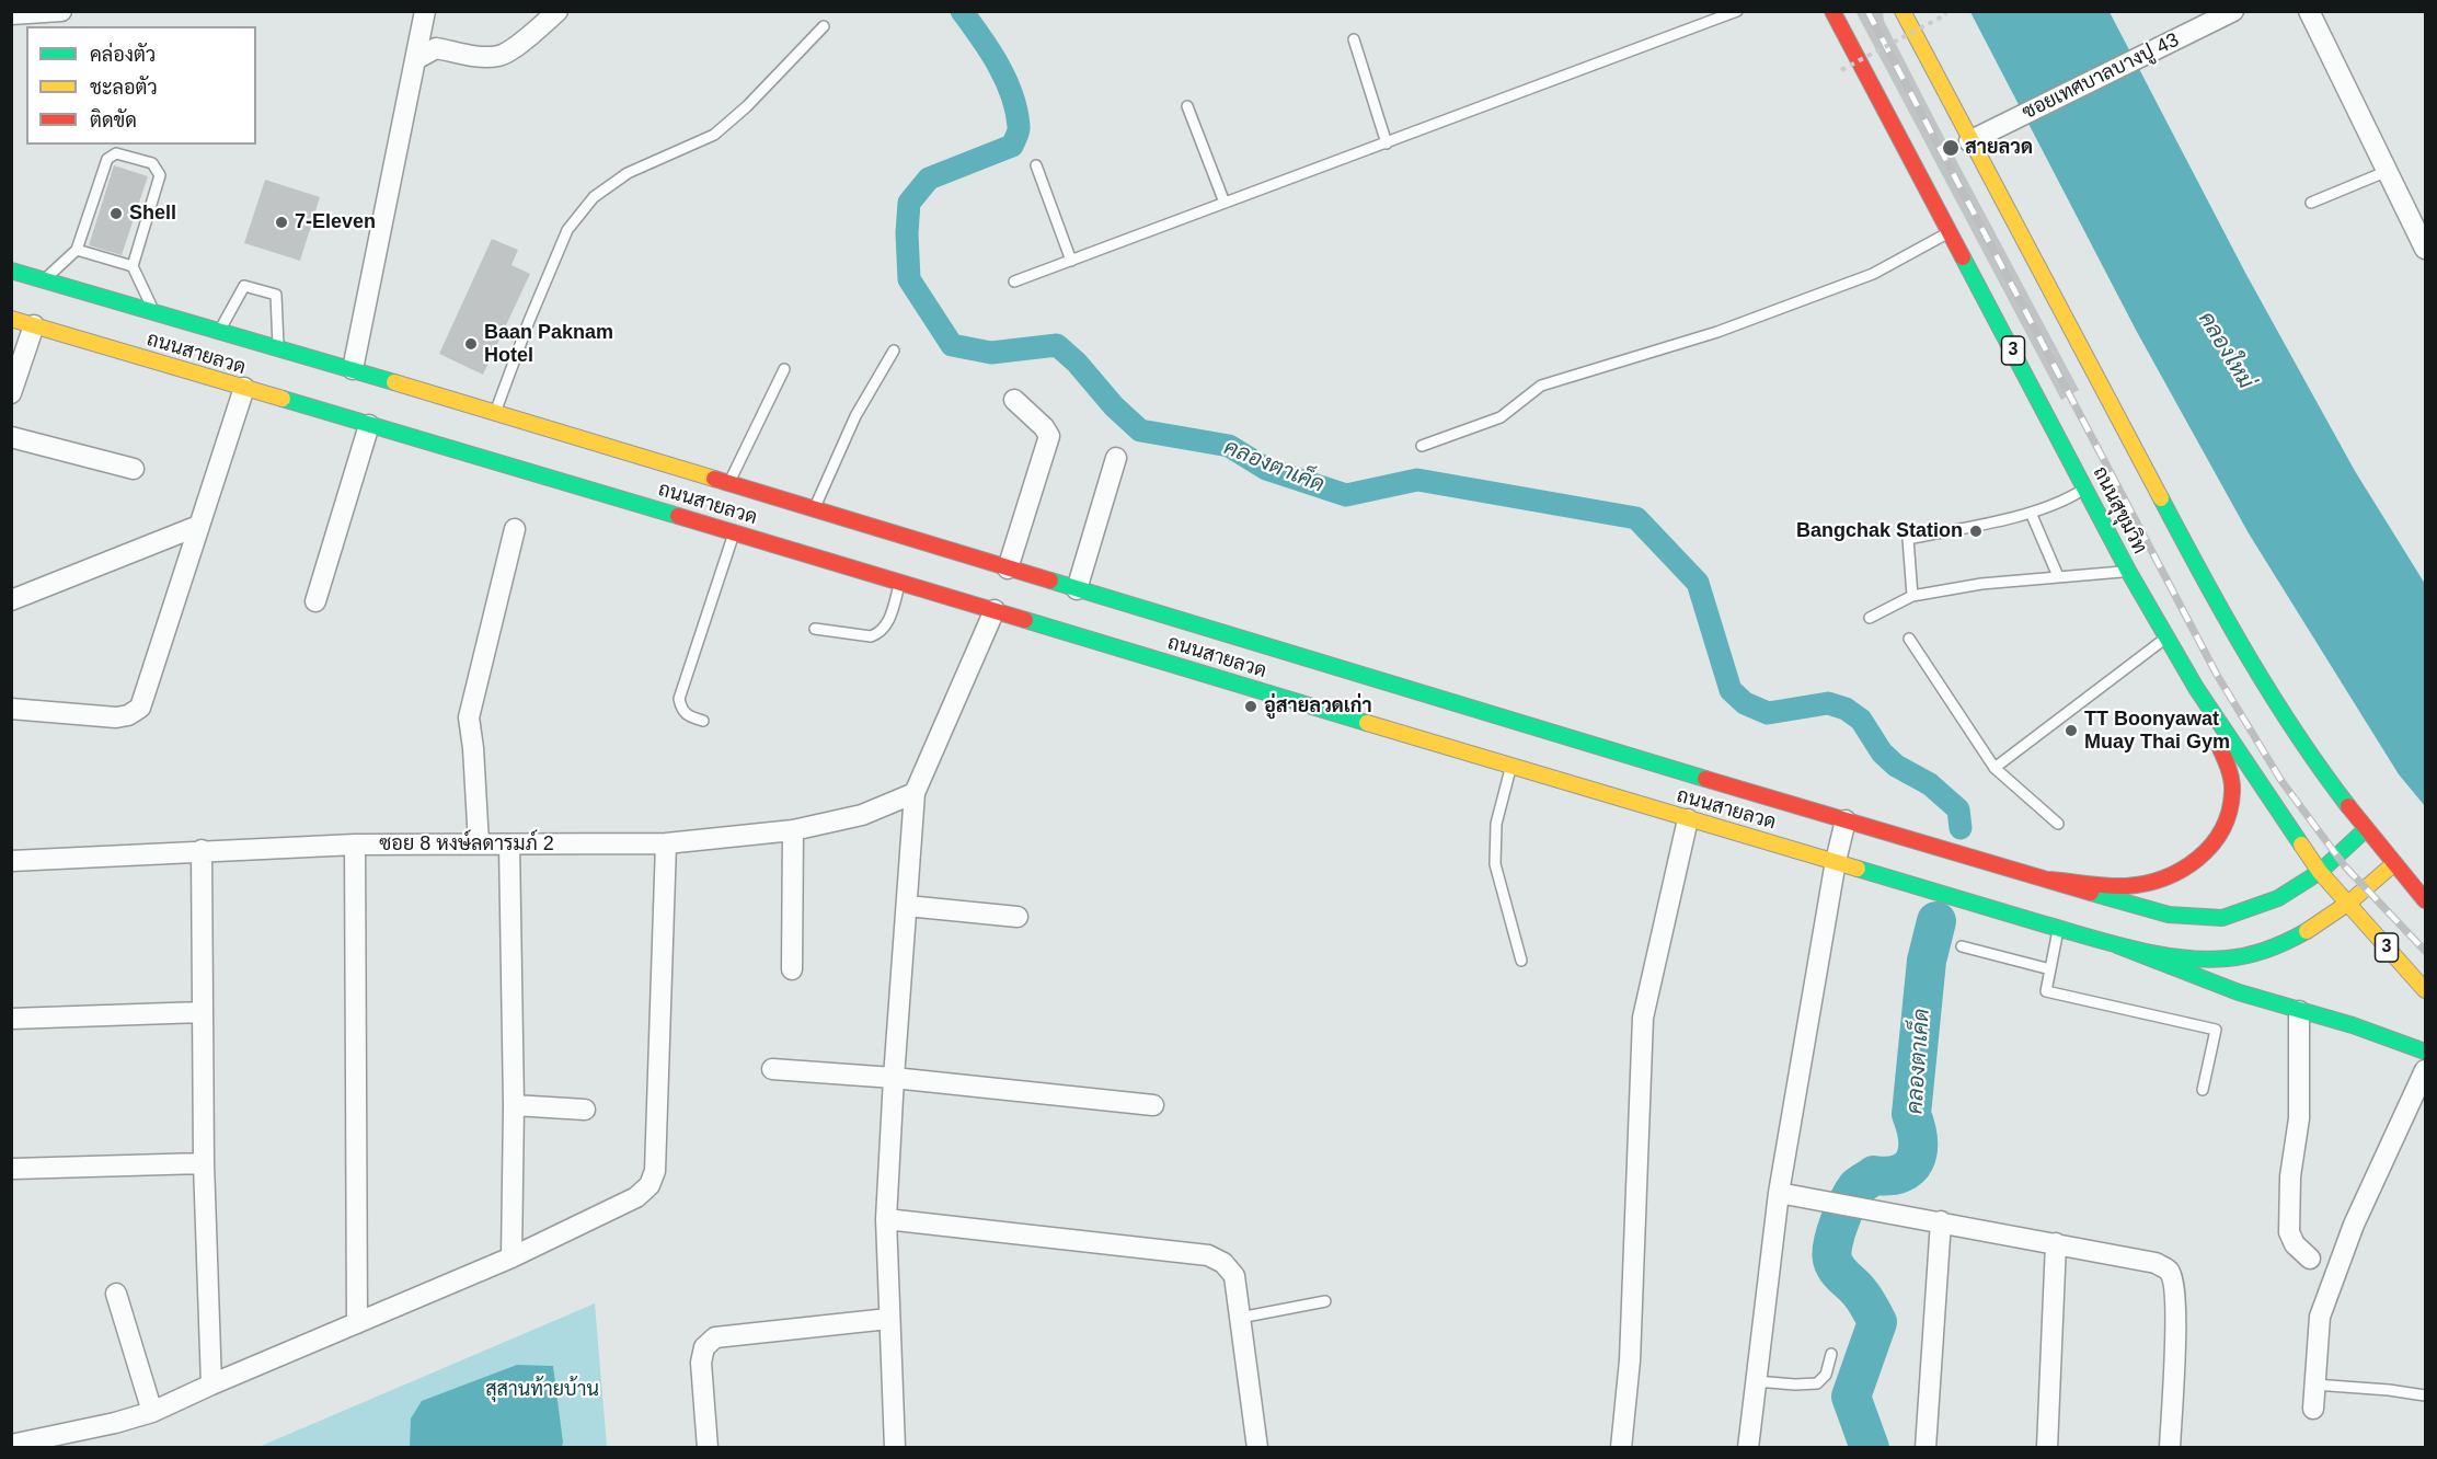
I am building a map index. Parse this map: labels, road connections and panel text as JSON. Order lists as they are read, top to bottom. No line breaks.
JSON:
{"streets":{"main road":["3","ถนนสายลวด","ถนนสุขุมวิท"],"street":["ซอยเทศบาลบางปู 43","ซอย 8 หงษ์ลดารมภ์ 2"]},"crossings":[["ซอยเทศบาลบางปู 43","ถนนสุขุมวิท"],["ถนนสายลวด","ถนนสุขุมวิท"]],"water":["คลองใหม่","คลองตาเค็ด"],"parks":["สุสานท้ายบ้าน"],"places":["สายลวด","Shell","7-Eleven","Baan Paknam Hotel","Bangchak Station","อู่สายลวดเก่า","TT Boonyawat Muay Thai Gym"],"legend":["คล่องตัว","ชะลอตัว","ติดขัด"]}
